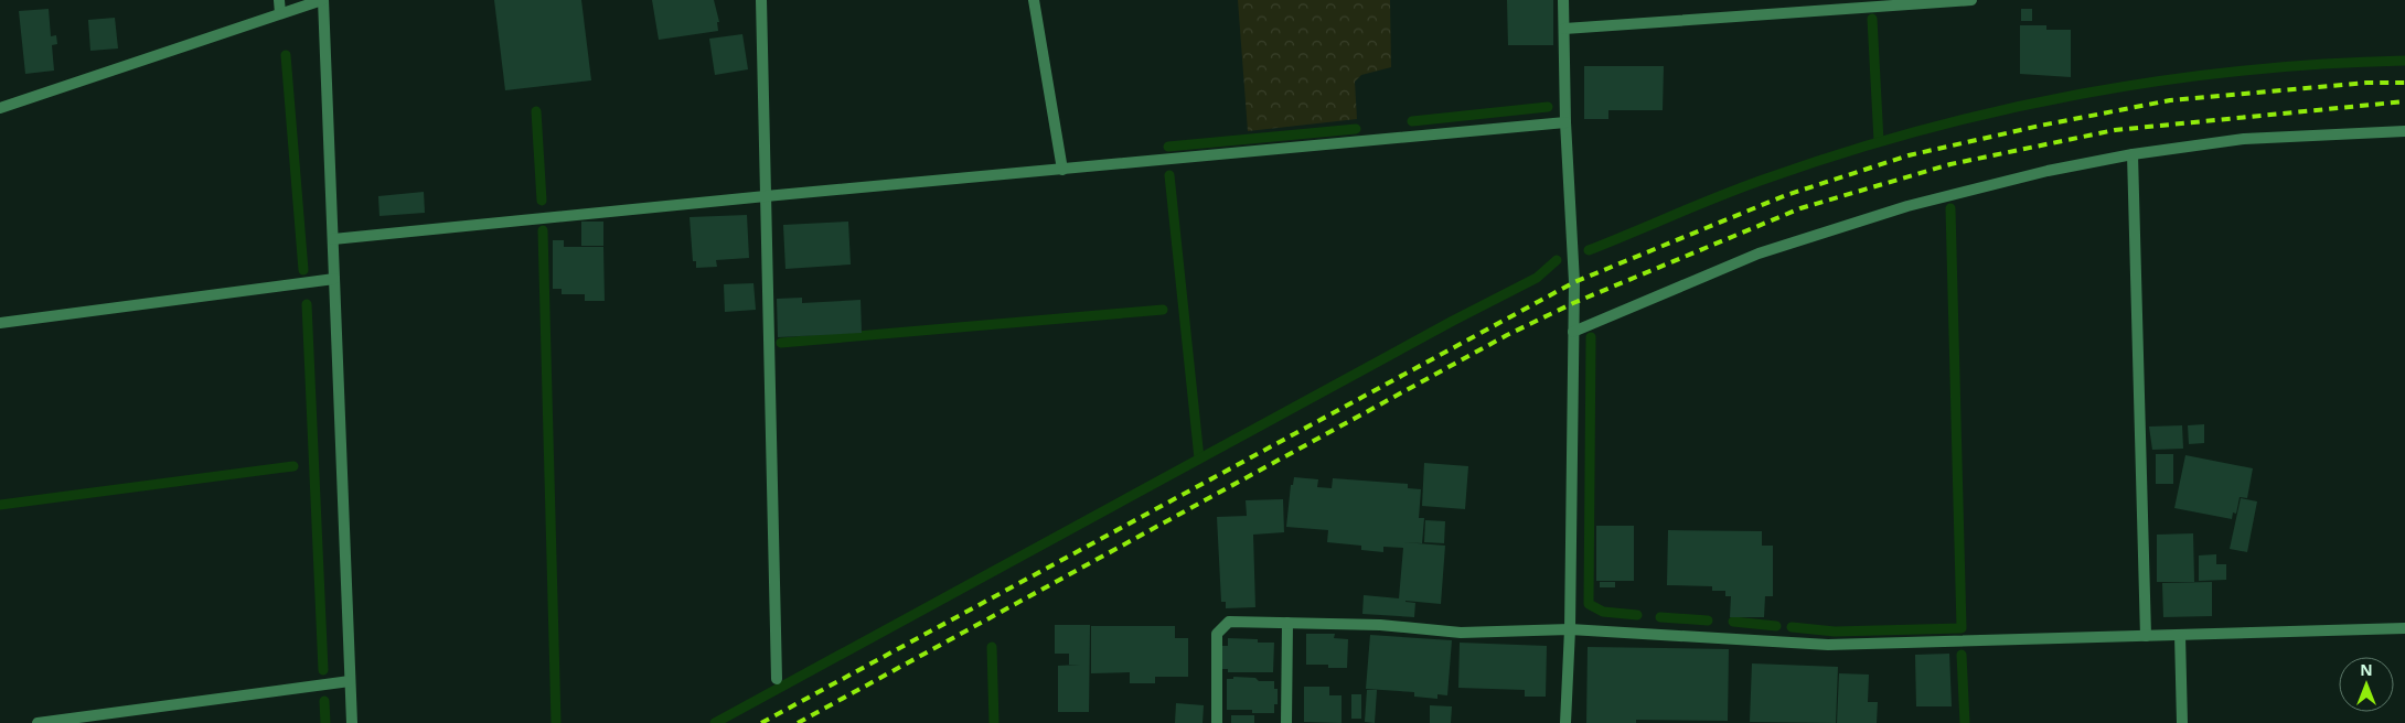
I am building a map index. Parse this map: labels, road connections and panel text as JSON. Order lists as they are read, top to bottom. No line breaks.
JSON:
{"north":"top"}
